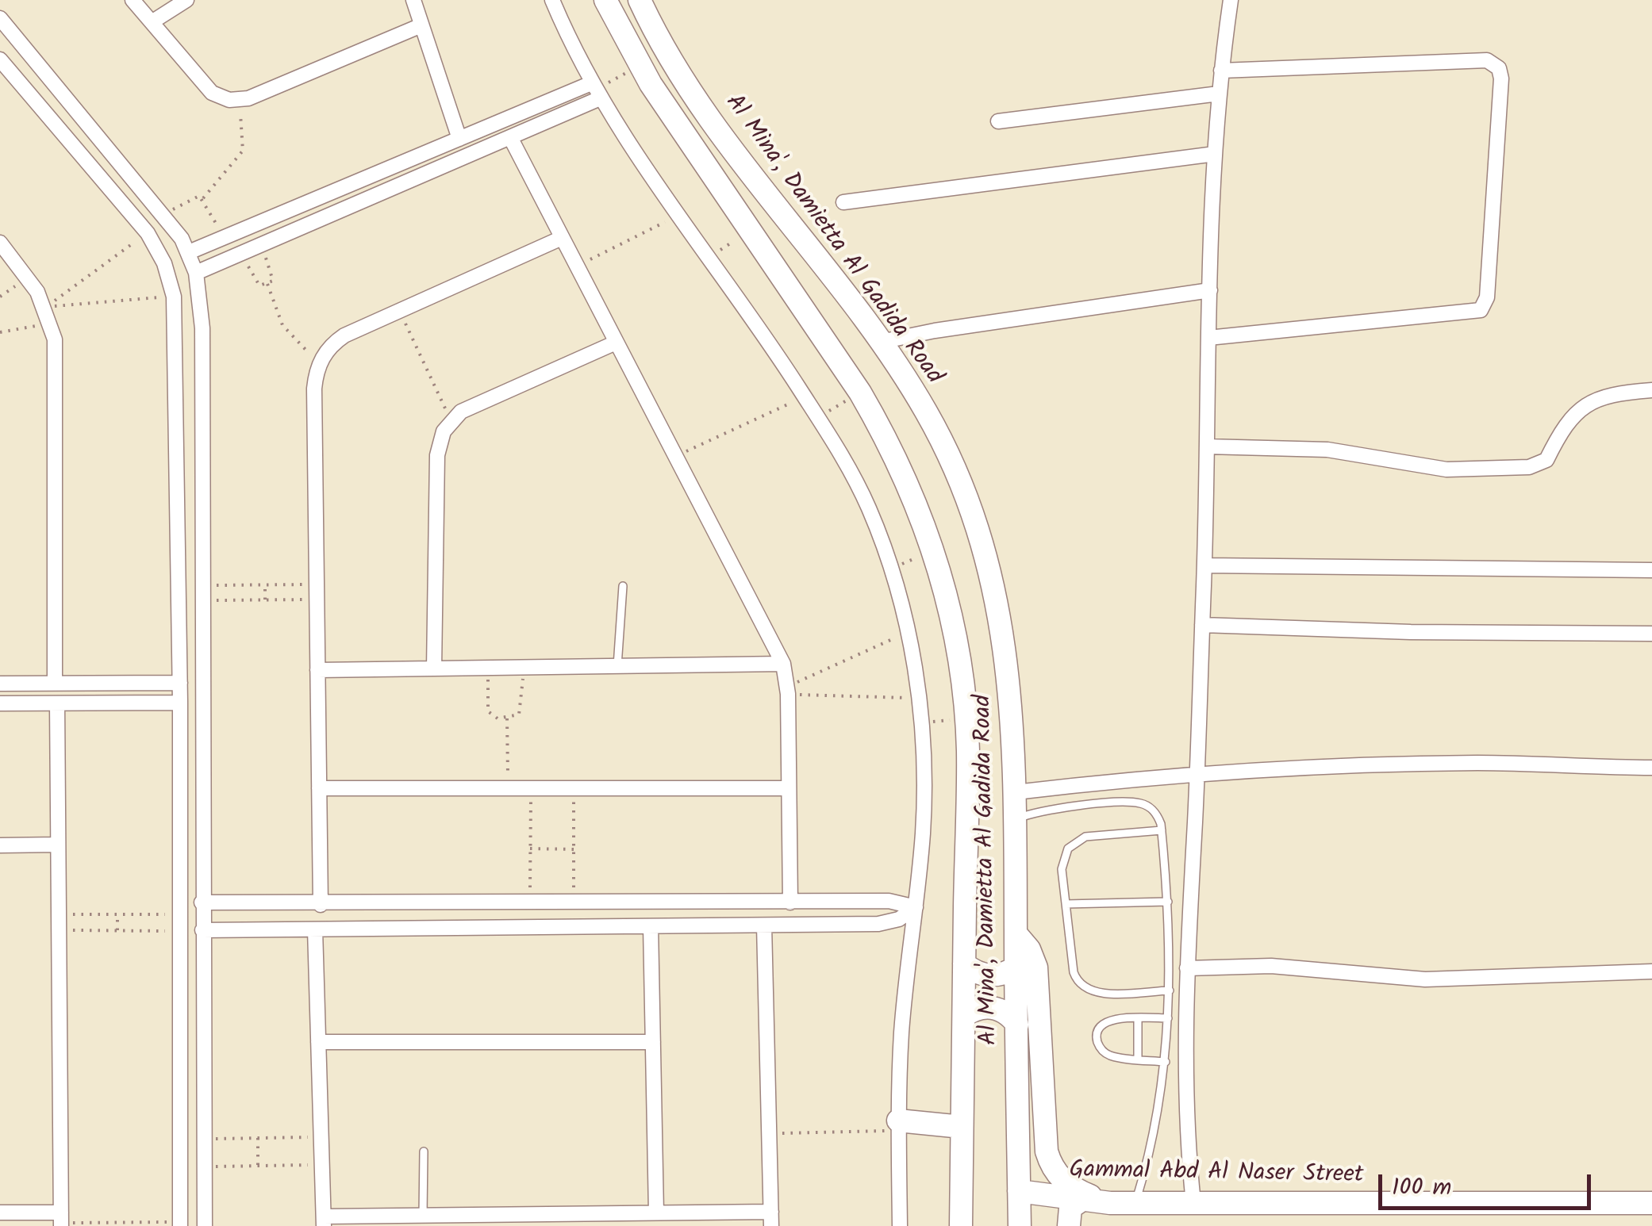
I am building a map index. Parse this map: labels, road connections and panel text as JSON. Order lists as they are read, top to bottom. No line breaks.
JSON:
{"streets":{"main road":["Al Mina', Damietta Al Gadida Road","Gammal Abd Al Naser Street"]},"crossings":[["Al Mina', Damietta Al Gadida Road","Gammal Abd Al Naser Street"]],"scale_bar":"100 m"}
